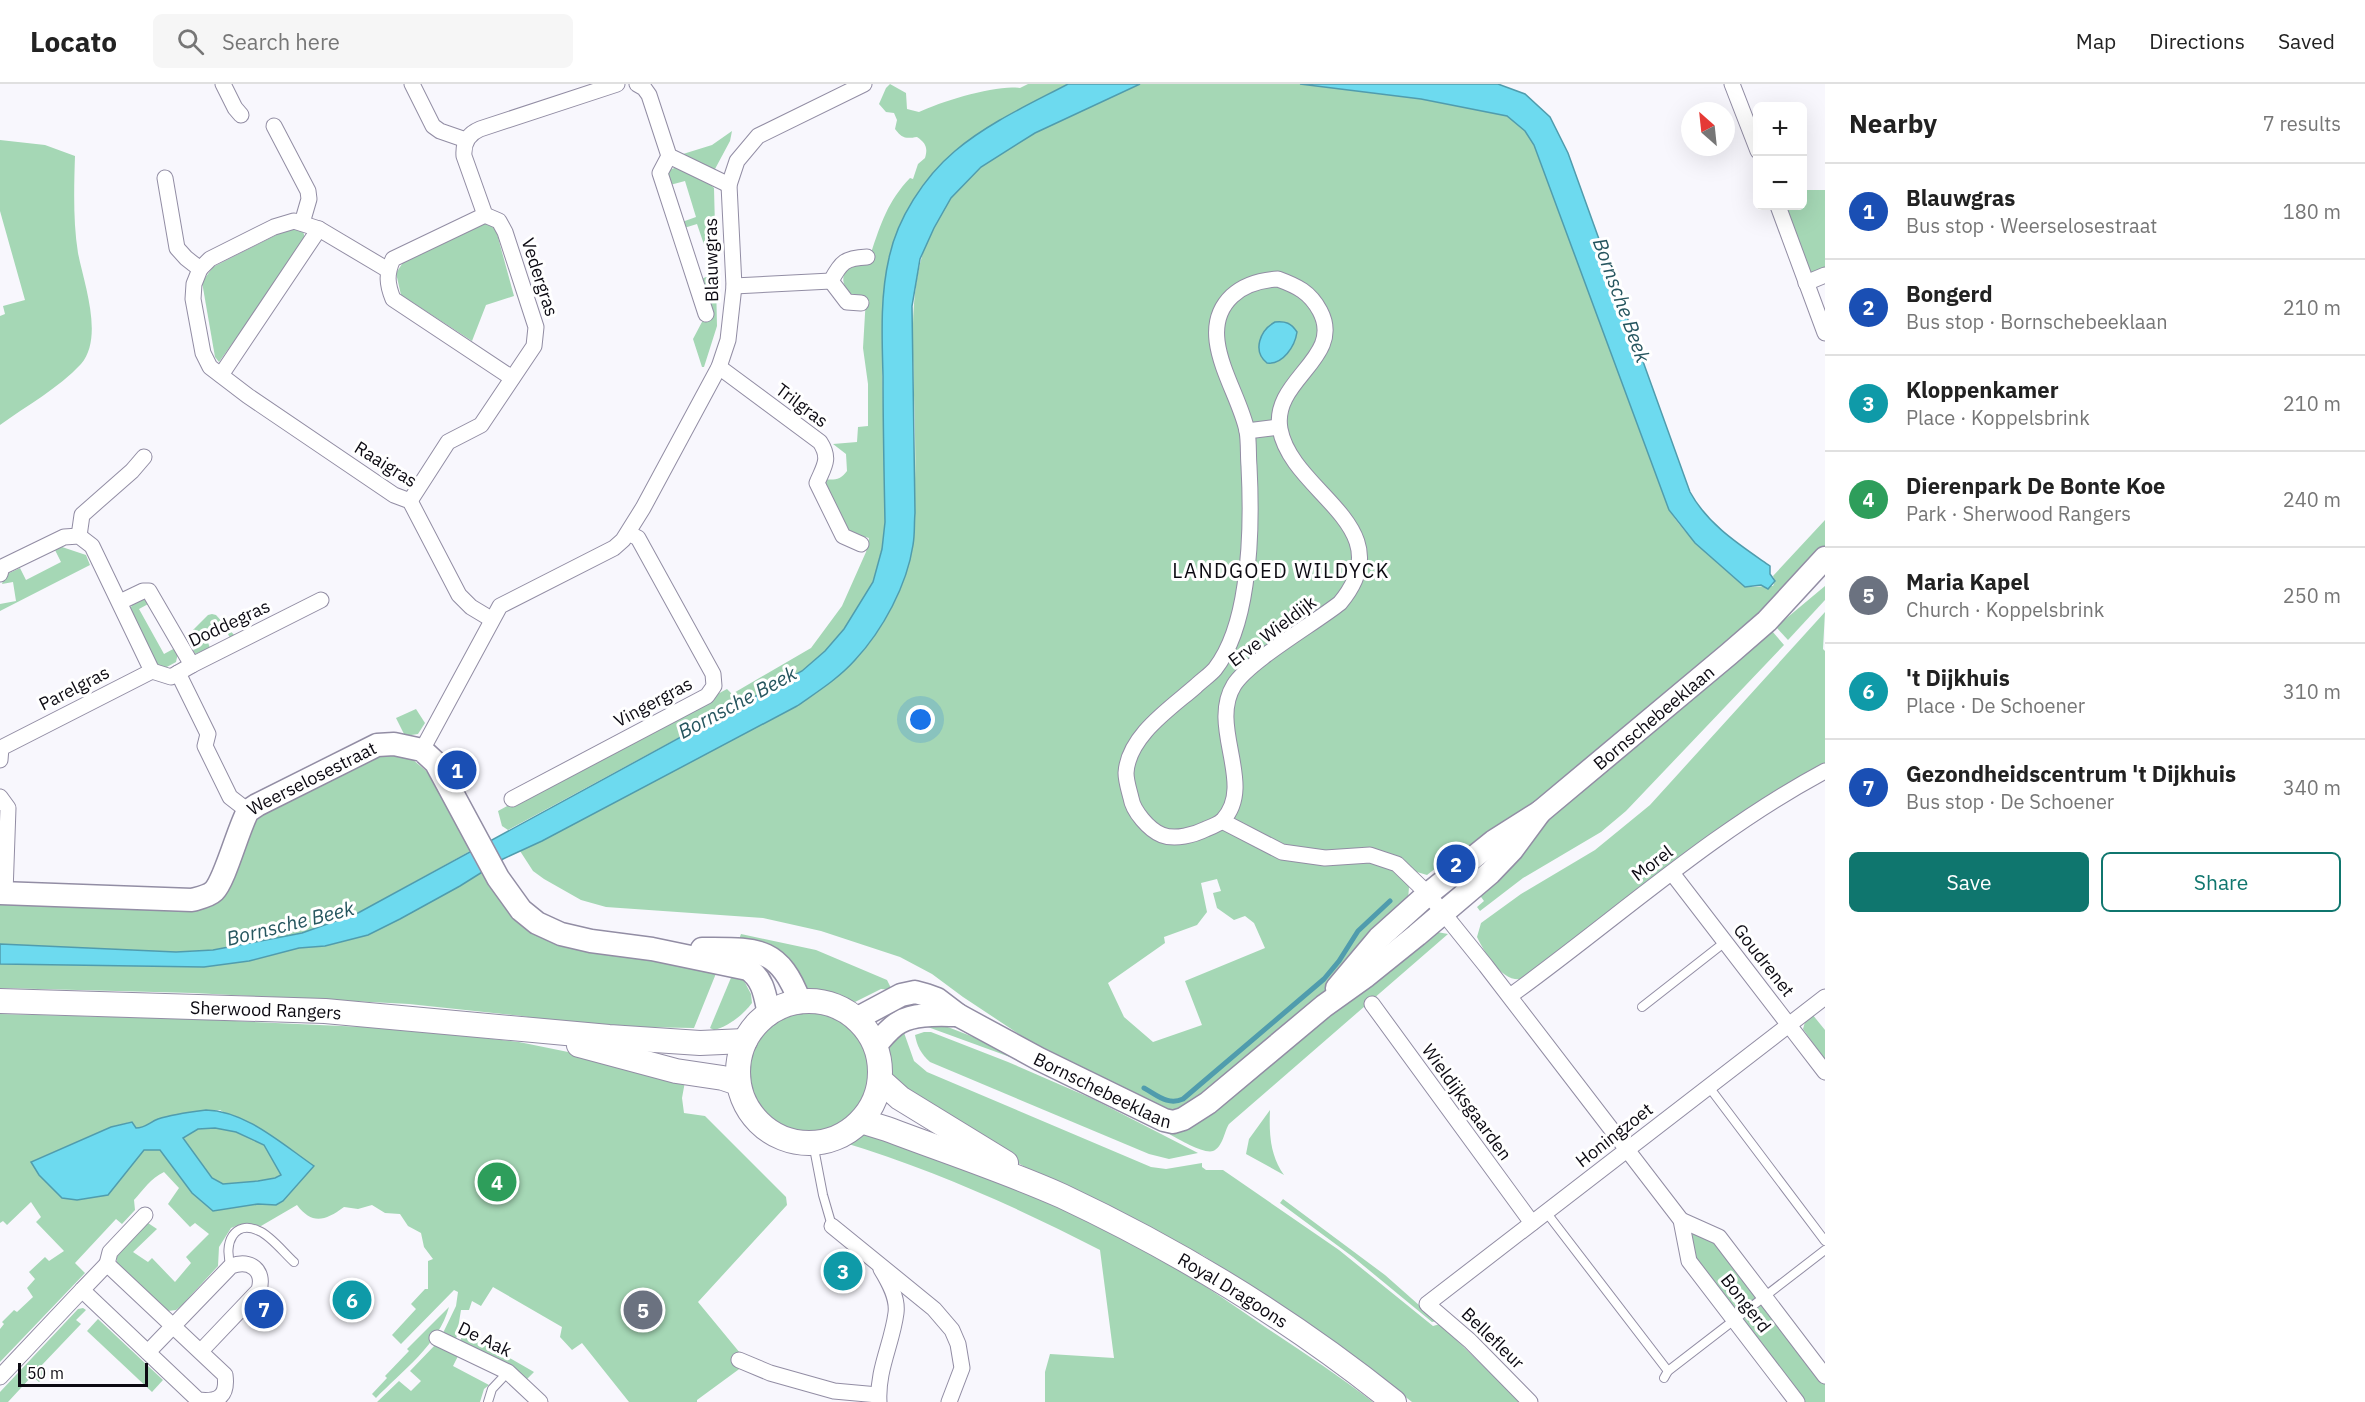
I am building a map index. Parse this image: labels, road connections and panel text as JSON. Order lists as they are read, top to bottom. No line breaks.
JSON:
{"streets":{"main road":["Sherwood Rangers","Royal Dragoons"],"street":["Blauwgras","Vedergras","Trilgras","Raaigras","Doddegras","Erve Wieldijk","Parelgras","Vingergras","Bornschebeeklaan","Weerselosestraat","Morel","Goudrenet","Wieldijksgaarden","Honingzoet","Bongerd","Bellefleur","De Aak"]},"crossings":[["Blauwgras","Trilgras"],["Blauwgras","Raaigras"],["Blauwgras","Vingergras"],["Blauwgras","Weerselosestraat"],["Vedergras","Raaigras"],["Bornschebeeklaan","Sherwood Rangers"],["Bornschebeeklaan","Royal Dragoons"],["Bornschebeeklaan","Bongerd"],["Morel","Goudrenet"],["Morel","Bongerd"],["Goudrenet","Honingzoet"],["Sherwood Rangers","Royal Dragoons"],["Wieldijksgaarden","Honingzoet"],["Honingzoet","Bongerd"],["Honingzoet","Bellefleur"]],"districts":["LANDGOED WILDYCK"],"water":["Bornsche Beek"],"scale_bar":"50 m","north":"top left","page":{"header":"Locato","search":"Search here","nav":["Map","Directions","Saved"],"heading":["Nearby","7 results"],"map_buttons":["+","−"],"list":[{"mark":"1","name":"Blauwgras","note":"Bus stop · Weerselosestraat","value":"180 m"},{"mark":"2","name":"Bongerd","note":"Bus stop · Bornschebeeklaan","value":"210 m"},{"mark":"3","name":"Kloppenkamer","note":"Place · Koppelsbrink","value":"210 m"},{"mark":"4","name":"Dierenpark De Bonte Koe","note":"Park · Sherwood Rangers","value":"240 m"},{"mark":"5","name":"Maria Kapel","note":"Church · Koppelsbrink","value":"250 m"},{"mark":"6","name":"'t Dijkhuis","note":"Place · De Schoener","value":"310 m"},{"mark":"7","name":"Gezondheidscentrum 't Dijkhuis","note":"Bus stop · De Schoener","value":"340 m"}],"pins":["1","2","4","3","6","7","5"],"buttons":["Save","Share"],"scale":"50 m"}}
